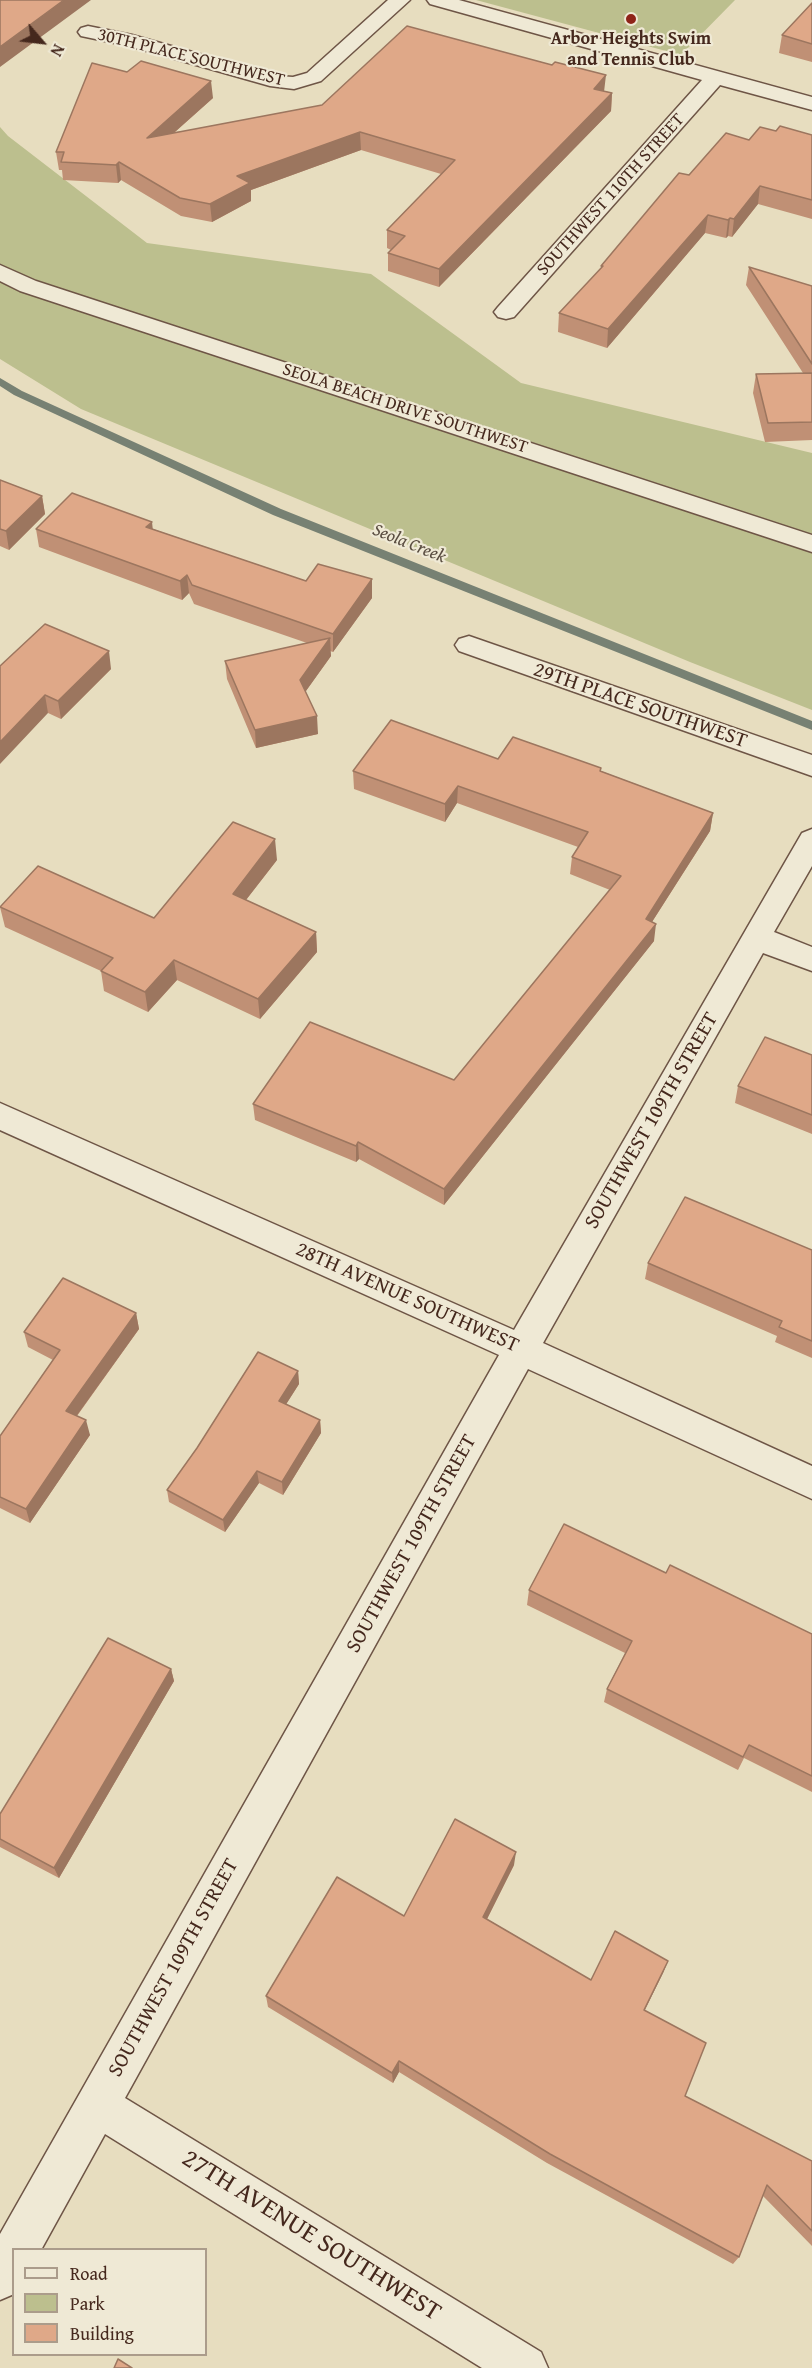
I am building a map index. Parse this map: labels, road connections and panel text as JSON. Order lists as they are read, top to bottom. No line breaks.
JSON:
{"streets":{"street":["30TH PLACE SOUTHWEST","SOUTHWEST 110TH STREET","SEOLA BEACH DRIVE SOUTHWEST","29TH PLACE SOUTHWEST","SOUTHWEST 109TH STREET","28TH AVENUE SOUTHWEST","27TH AVENUE SOUTHWEST"]},"crossings":[["SOUTHWEST 109TH STREET","28TH AVENUE SOUTHWEST"],["SOUTHWEST 109TH STREET","27TH AVENUE SOUTHWEST"]],"water":["Seola Creek"],"places":["Arbor Heights Swim and Tennis Club"],"legend":["Road","Park","Building"],"north":"bottom right"}
